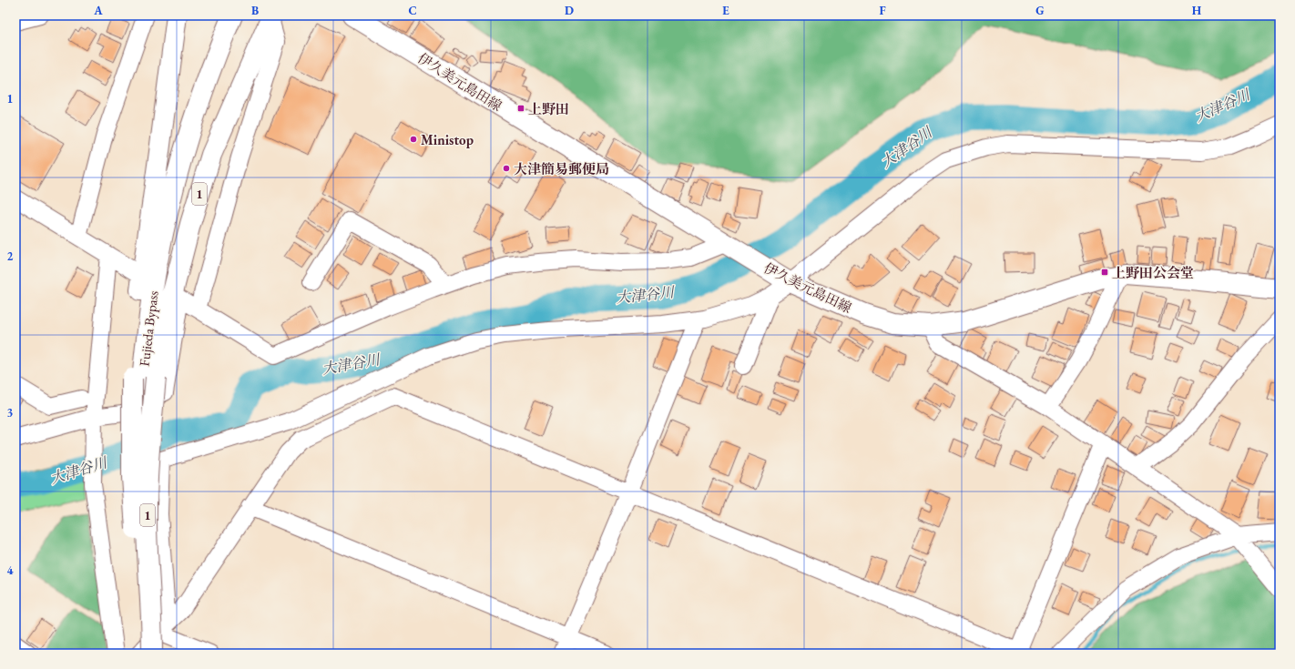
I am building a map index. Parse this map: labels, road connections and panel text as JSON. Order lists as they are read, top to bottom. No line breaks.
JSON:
{"streets":{"main road":["伊久美元島田線","1","Fujieda Bypass"]},"crossings":[["1","Fujieda Bypass"]],"water":["大津谷川"],"places":{"transit":["上野田","上野田公会堂"],"other":["Ministop","大津簡易郵便局"]},"grid":{"columns":["A","B","C","D","E","F","G","H"],"rows":["1","2","3","4"]}}
